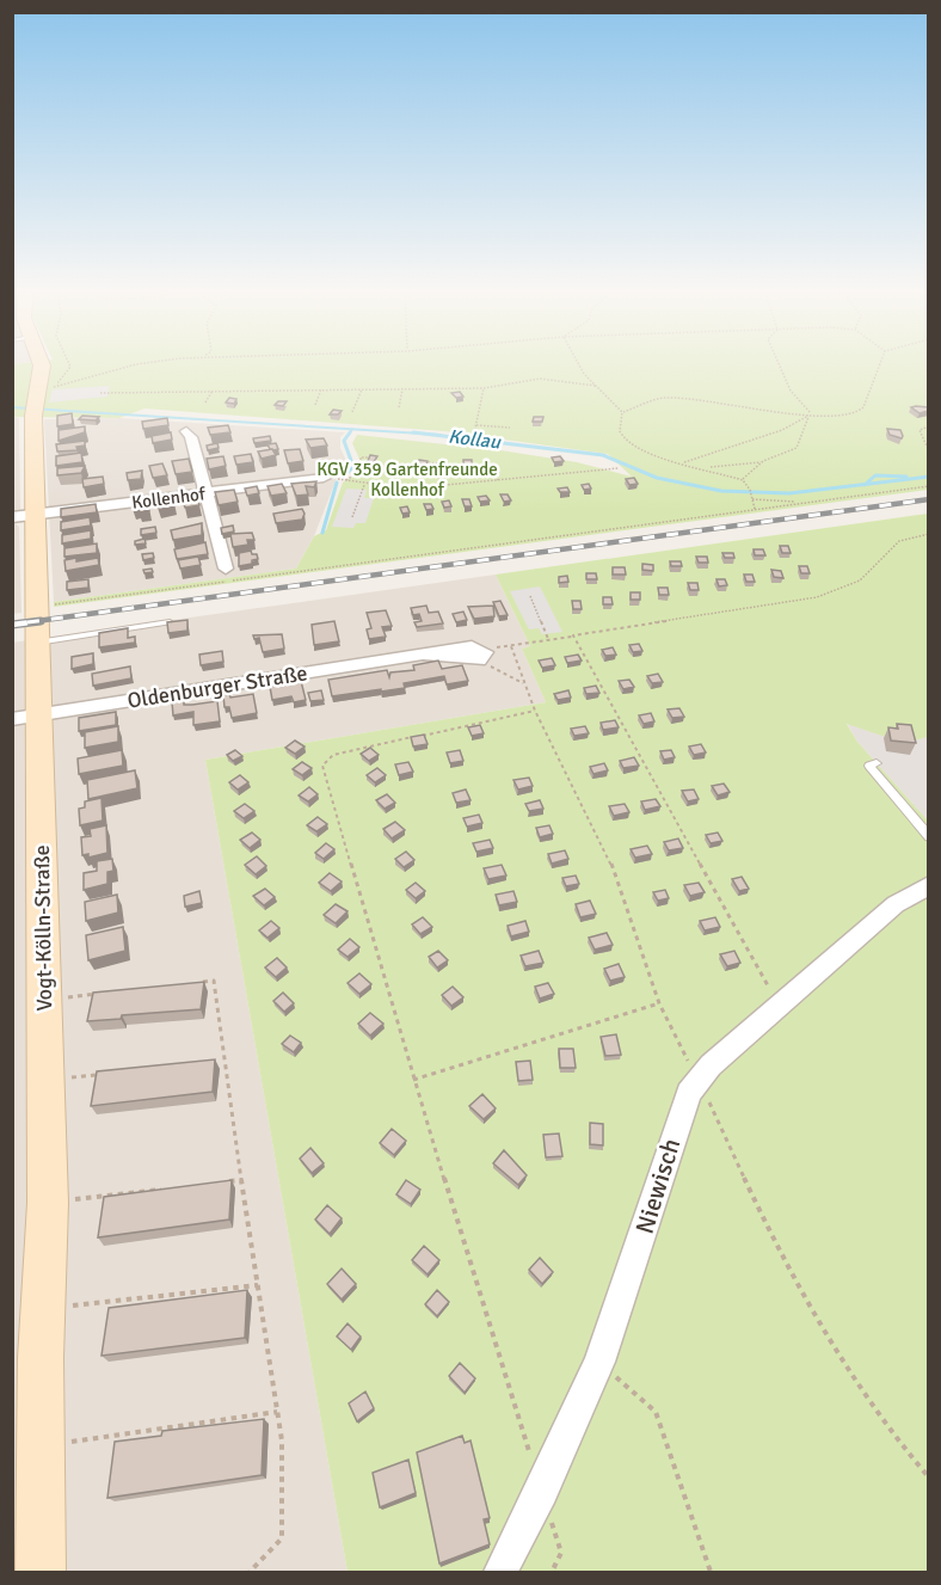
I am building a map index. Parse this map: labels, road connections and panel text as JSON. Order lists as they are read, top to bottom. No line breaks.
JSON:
{"streets":{"street":["Kollenhof","Oldenburger Straße","Vogt-Kölln-Straße","Niewisch"]},"crossings":[["Kollenhof","Vogt-Kölln-Straße"],["Oldenburger Straße","Vogt-Kölln-Straße"]],"water":["Kollau"],"parks":["KGV 359 Gartenfreunde Kollenhof"]}
